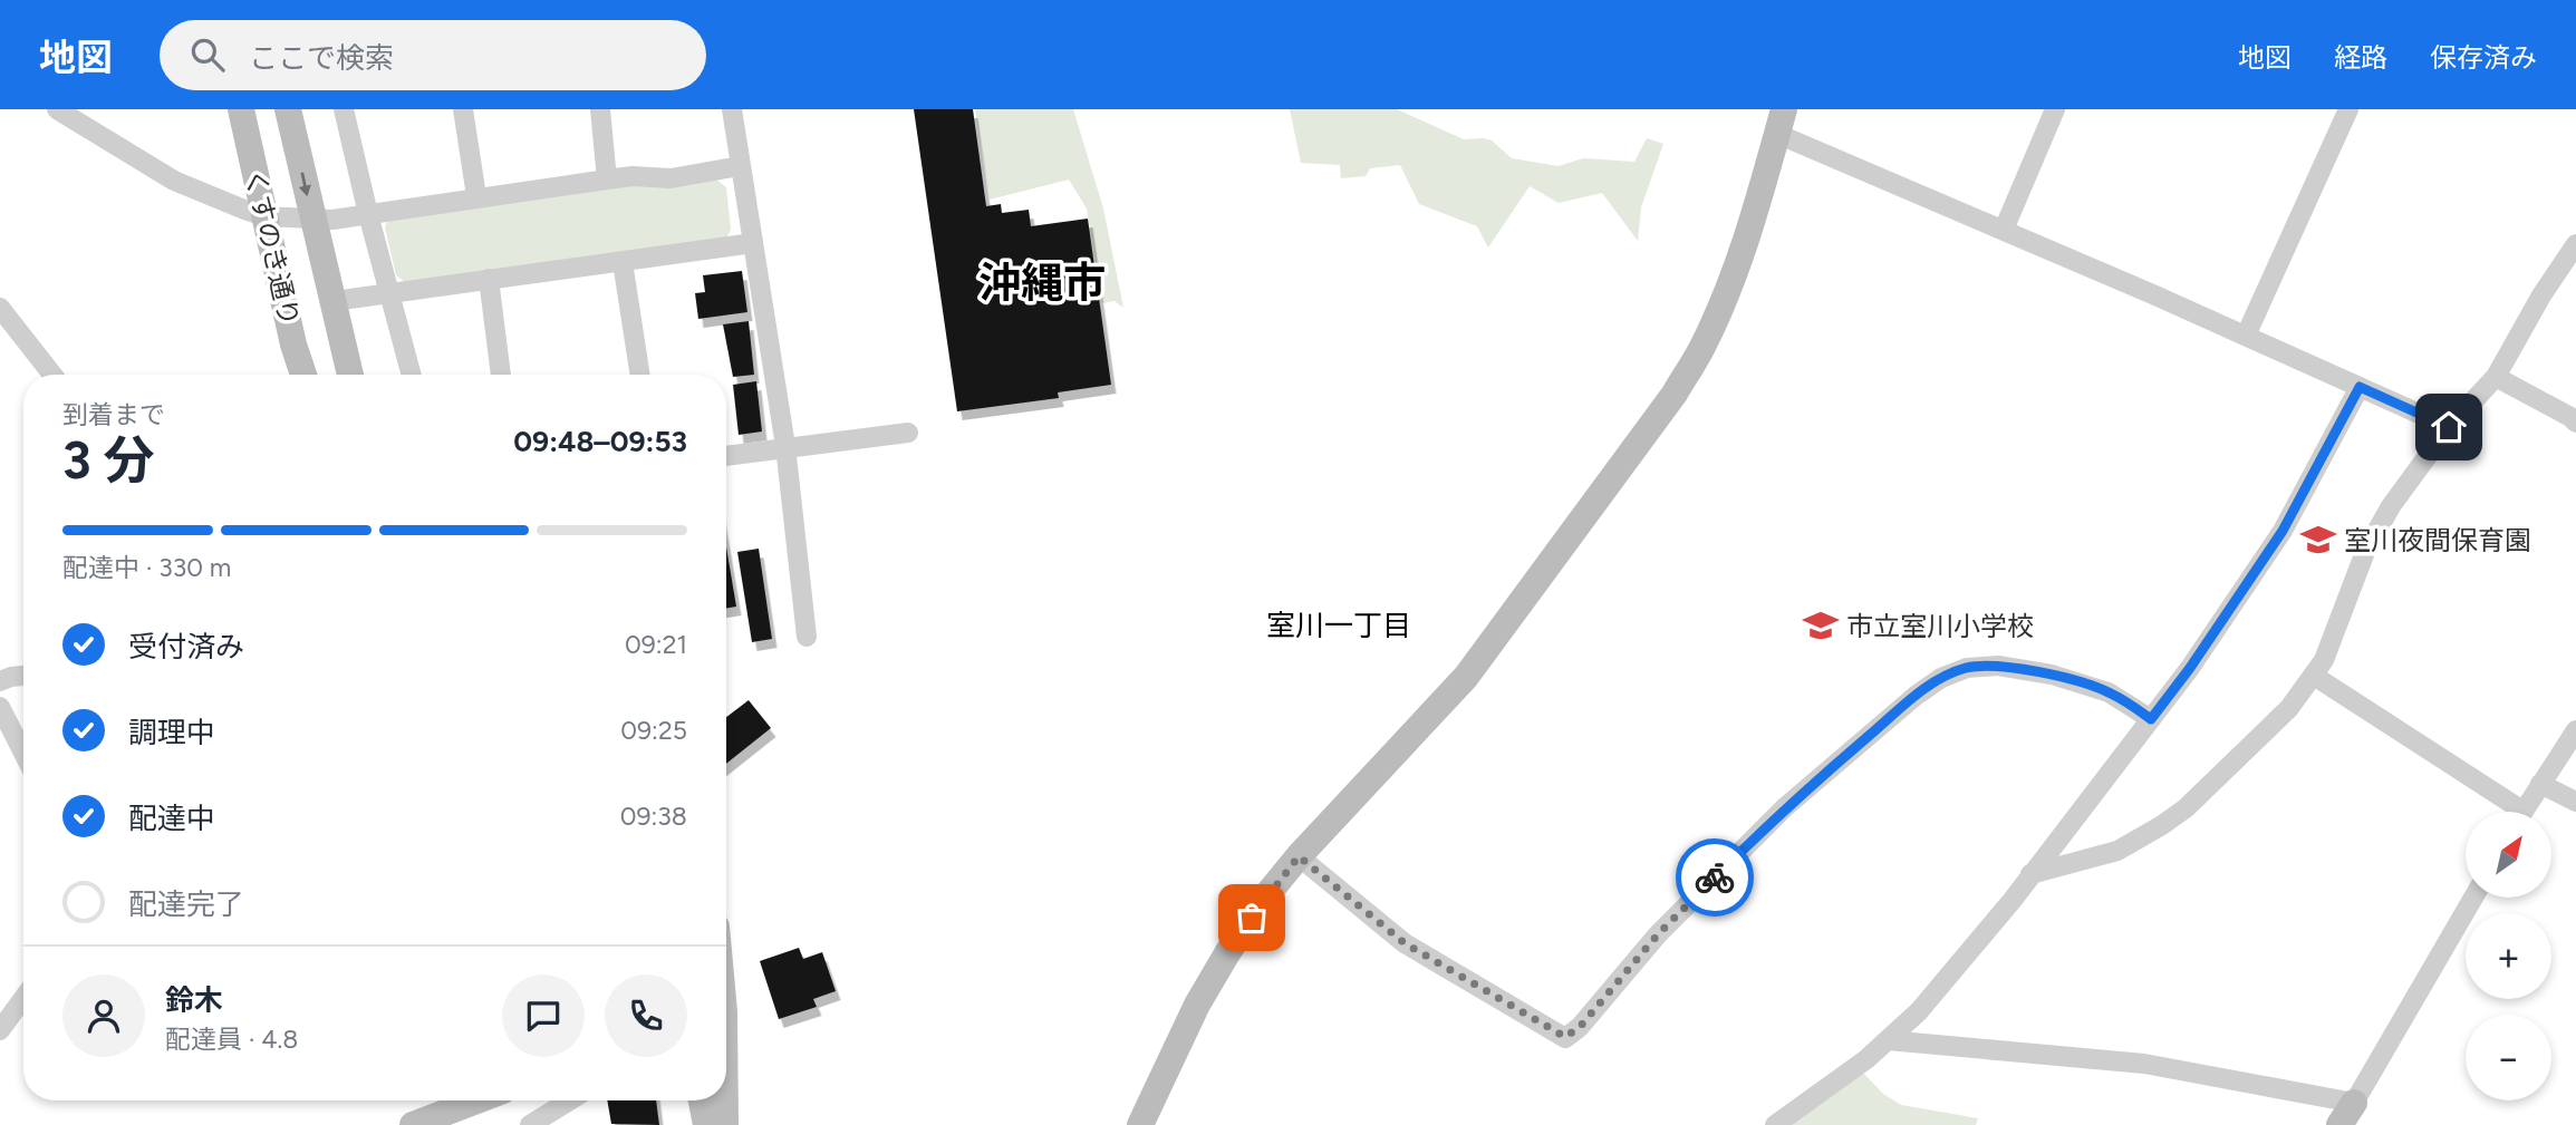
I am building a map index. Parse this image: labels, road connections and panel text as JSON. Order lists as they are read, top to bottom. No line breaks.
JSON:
{"streets":{"street":["くすのき通り"]},"districts":["沖縄市","室川一丁目"],"places":{"school or university":["室川夜間保育園","市立室川小学校"]},"north":"top right","page":{"header":"地図","search":"ここで検索","nav":["地図","経路","保存済み"],"heading":["3 分","到着まで","09:48–09:53"],"panel":["鈴木","配達員 · 4.8"],"bar":"配達中 · 330 m","list":[["受付済み","09:21"],["調理中","09:25"],["配達中","09:38"],"配達完了"],"map_buttons":["+","−"]}}
